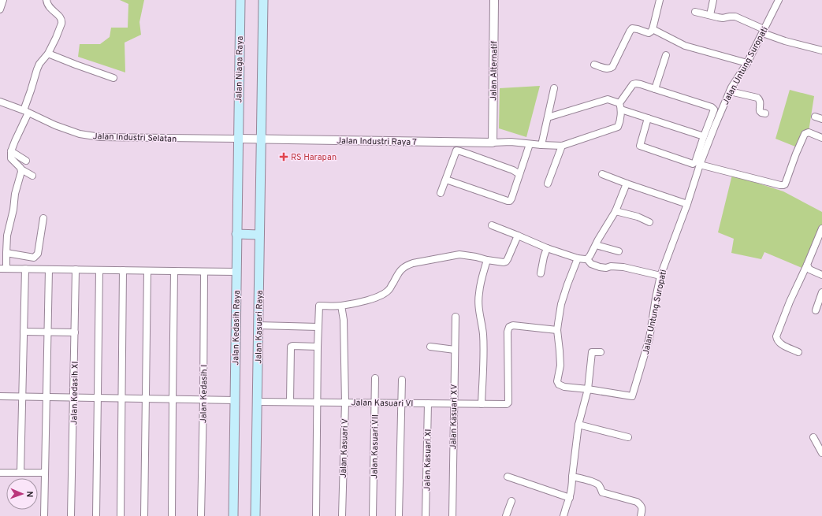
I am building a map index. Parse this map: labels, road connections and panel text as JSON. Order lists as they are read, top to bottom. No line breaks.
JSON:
{"streets":{"main road":["Jalan Niaga Raya","Jalan Kasuari Raya","Jalan Kedasih Raya"],"street":["Jalan Untung Suropati","Jalan Alternatif","Jalan Industri Selatan","Jalan Industri Raya 7","Jalan Kedasih XI","Jalan Kedasih I","Jalan Kasuari VI","Jalan Kasuari XV","Jalan Kasuari VII","Jalan Kasuari V","Jalan Kasuari XI"]},"crossings":[["Jalan Niaga Raya","Jalan Industri Selatan"],["Jalan Niaga Raya","Jalan Industri Raya 7"],["Jalan Niaga Raya","Jalan Kedasih Raya"],["Jalan Alternatif","Jalan Industri Raya 7"],["Jalan Industri Selatan","Jalan Industri Raya 7"],["Jalan Industri Selatan","Jalan Kedasih Raya"],["Jalan Industri Raya 7","Jalan Kasuari Raya"],["Jalan Industri Raya 7","Jalan Kedasih Raya"],["Jalan Kasuari Raya","Jalan Kasuari VI"],["Jalan Kasuari VI","Jalan Kasuari XV"],["Jalan Kasuari VI","Jalan Kasuari VII"],["Jalan Kasuari VI","Jalan Kasuari V"],["Jalan Kasuari VI","Jalan Kasuari XI"]],"places":{"health":["RS Harapan"]},"north":"right"}
